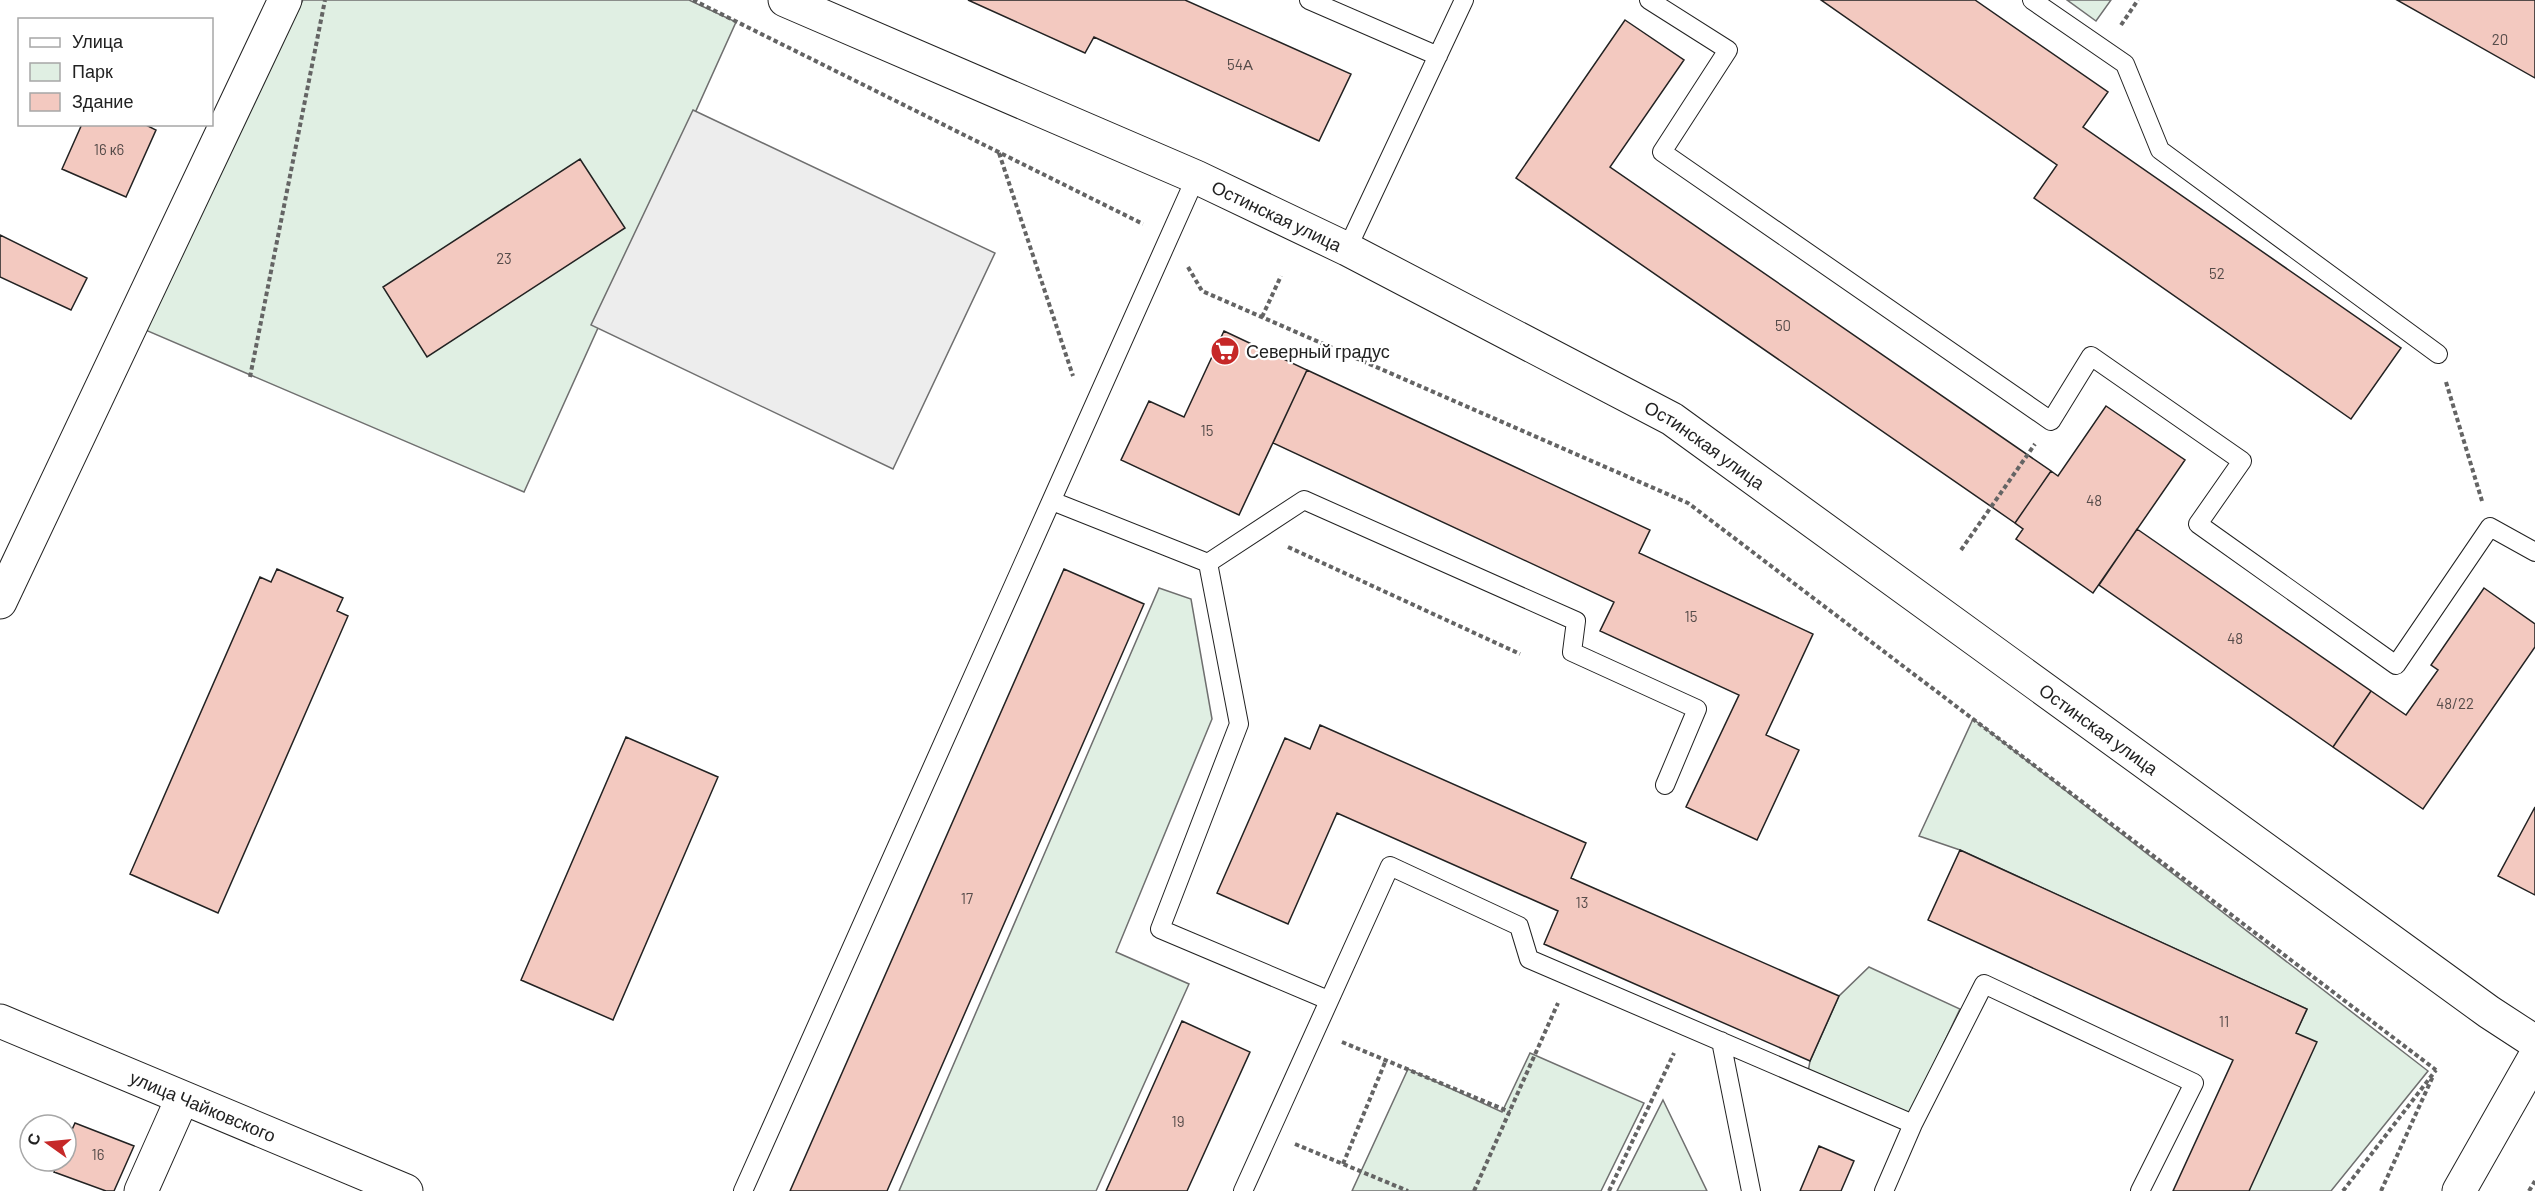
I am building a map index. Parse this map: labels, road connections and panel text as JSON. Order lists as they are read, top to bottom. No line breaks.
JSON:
{"streets":{"street":["Остинская улица","улица Чайковского"]},"places":{"supermarket":["Северный градус"]},"house_numbers":["20","54А","16 к6","23","52","50","15","48","15","48","48/22","17","13","11","19","16"],"legend":["Улица","Парк","Здание"],"north":"left"}
